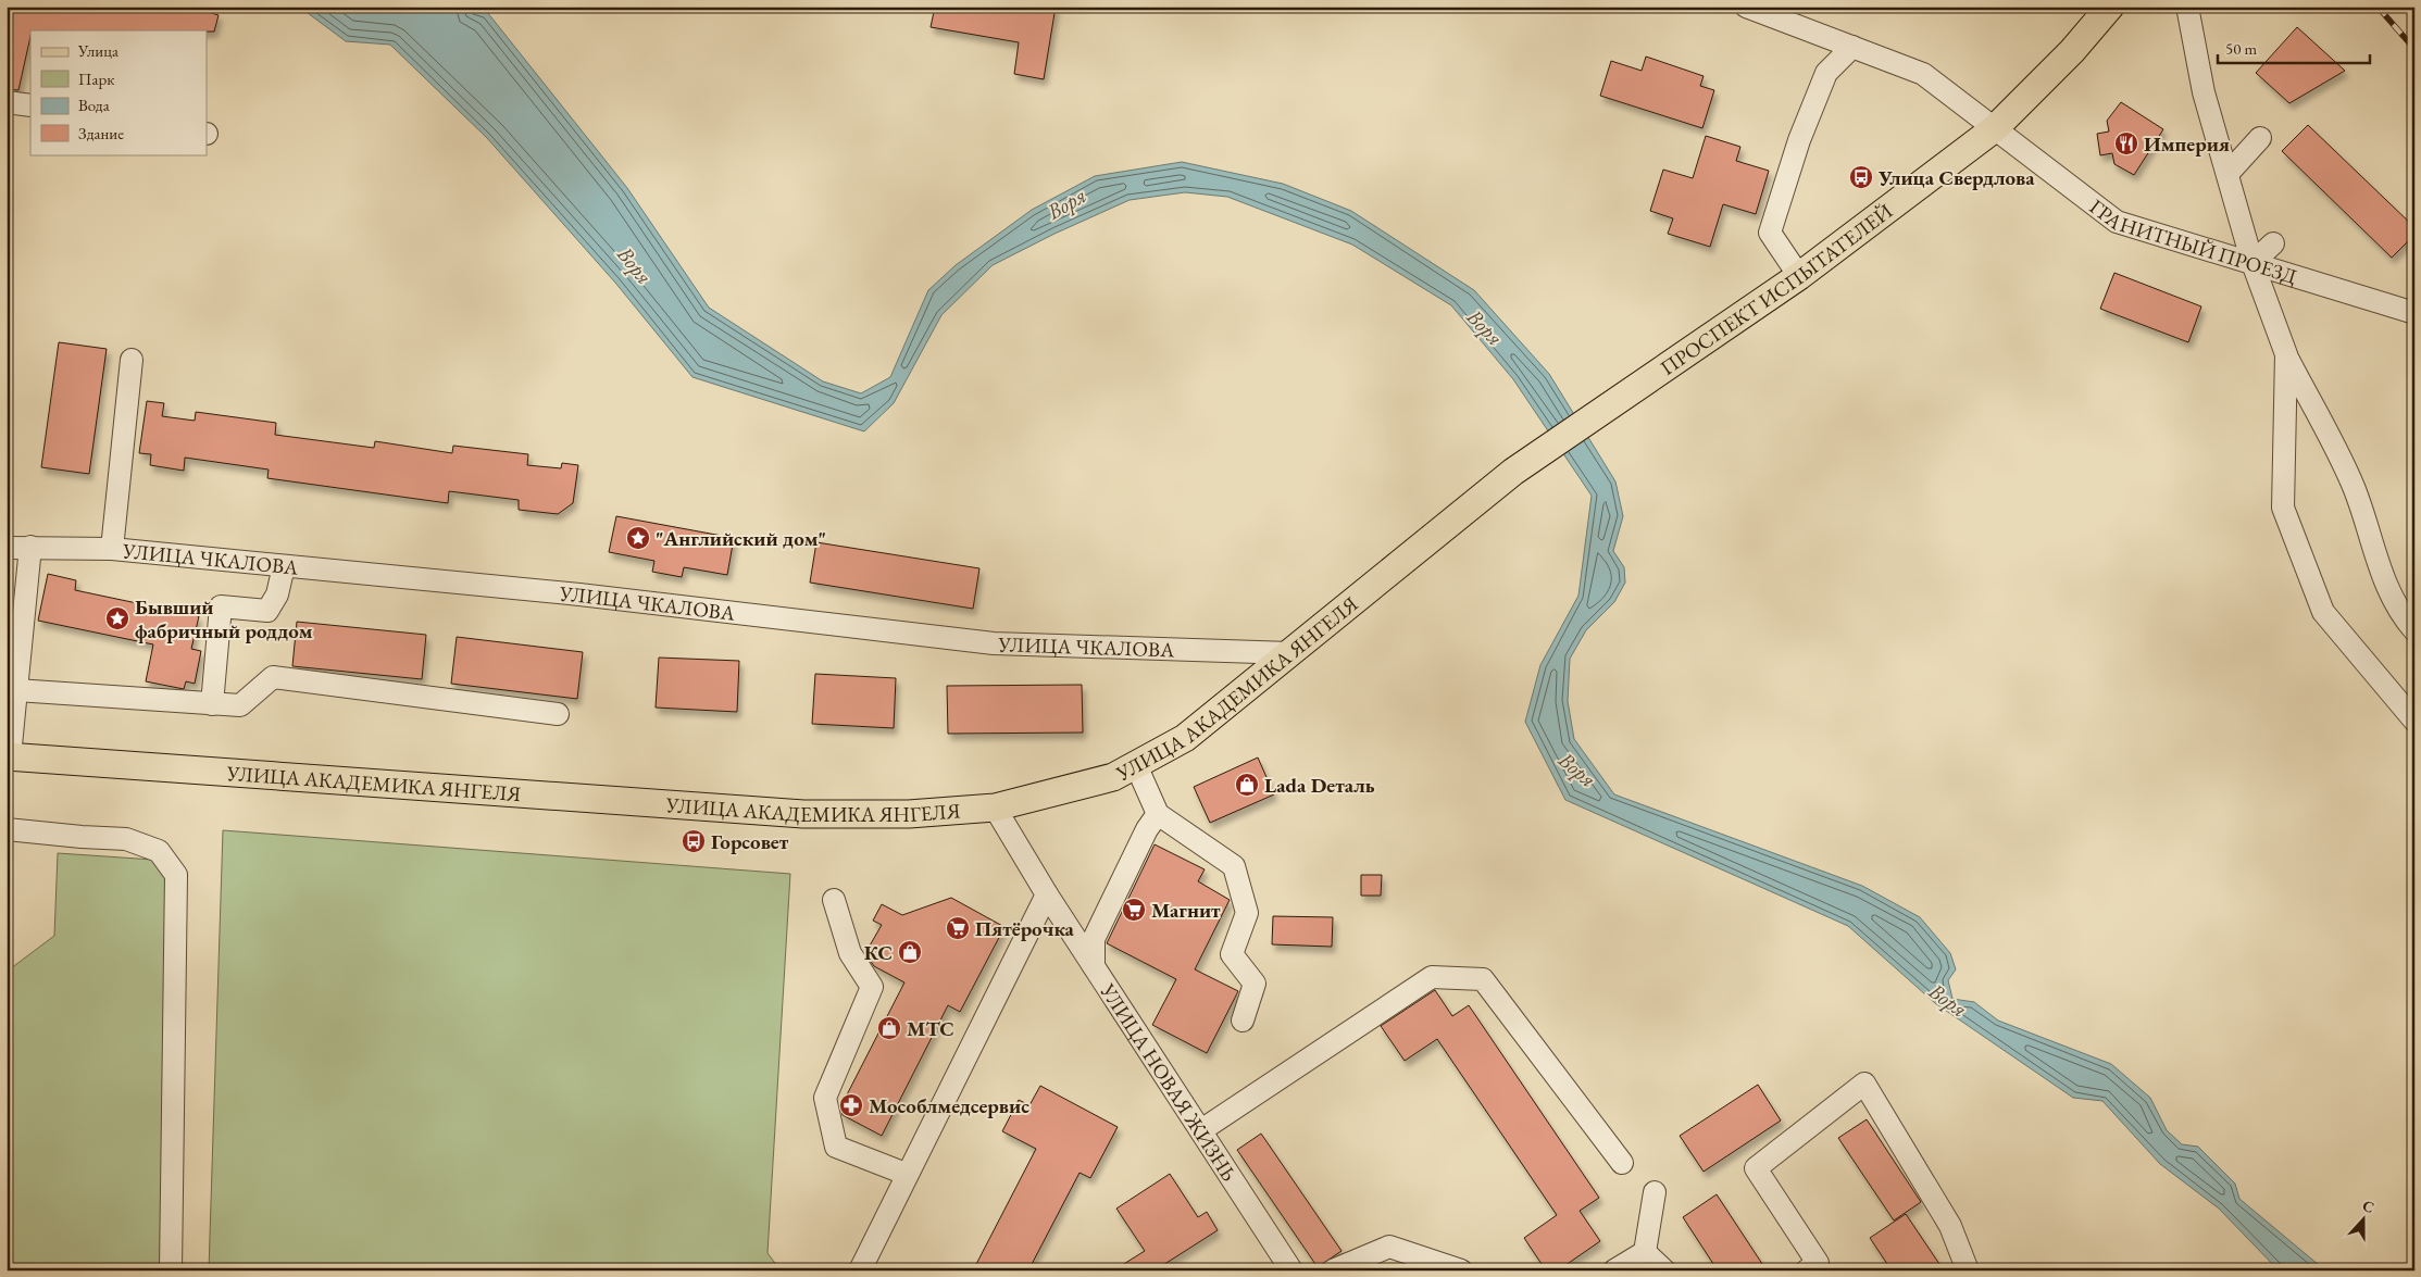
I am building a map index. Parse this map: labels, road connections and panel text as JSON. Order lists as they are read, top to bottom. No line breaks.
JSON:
{"streets":{"main road":["ПРОСПЕКТ ИСПЫТАТЕЛЕЙ","УЛИЦА АКАДЕМИКА ЯНГЕЛЯ"],"street":["ГРАНИТНЫЙ ПРОЕЗД","УЛИЦА ЧКАЛОВА","УЛИЦА НОВАЯ ЖИЗНЬ"]},"crossings":[["ГРАНИТНЫЙ ПРОЕЗД","ПРОСПЕКТ ИСПЫТАТЕЛЕЙ"],["ПРОСПЕКТ ИСПЫТАТЕЛЕЙ","УЛИЦА АКАДЕМИКА ЯНГЕЛЯ"],["УЛИЦА ЧКАЛОВА","УЛИЦА АКАДЕМИКА ЯНГЕЛЯ"],["УЛИЦА АКАДЕМИКА ЯНГЕЛЯ","УЛИЦА НОВАЯ ЖИЗНЬ"]],"water":["Воря"],"places":{"restaurant":["Империя"],"bus stop":["Улица Свердлова","Горсовет"],"place":["\"Английский дом\"","Бывший фабричный роддом"],"shop":["Lada Dеталь","КС","МТС"],"supermarket":["Магнит","Пятёрочка"],"pharmacy":["Мособлмедсервис"]},"legend":["Улица","Парк","Вода","Здание"],"scale_bar":"50 m","north":"top"}
